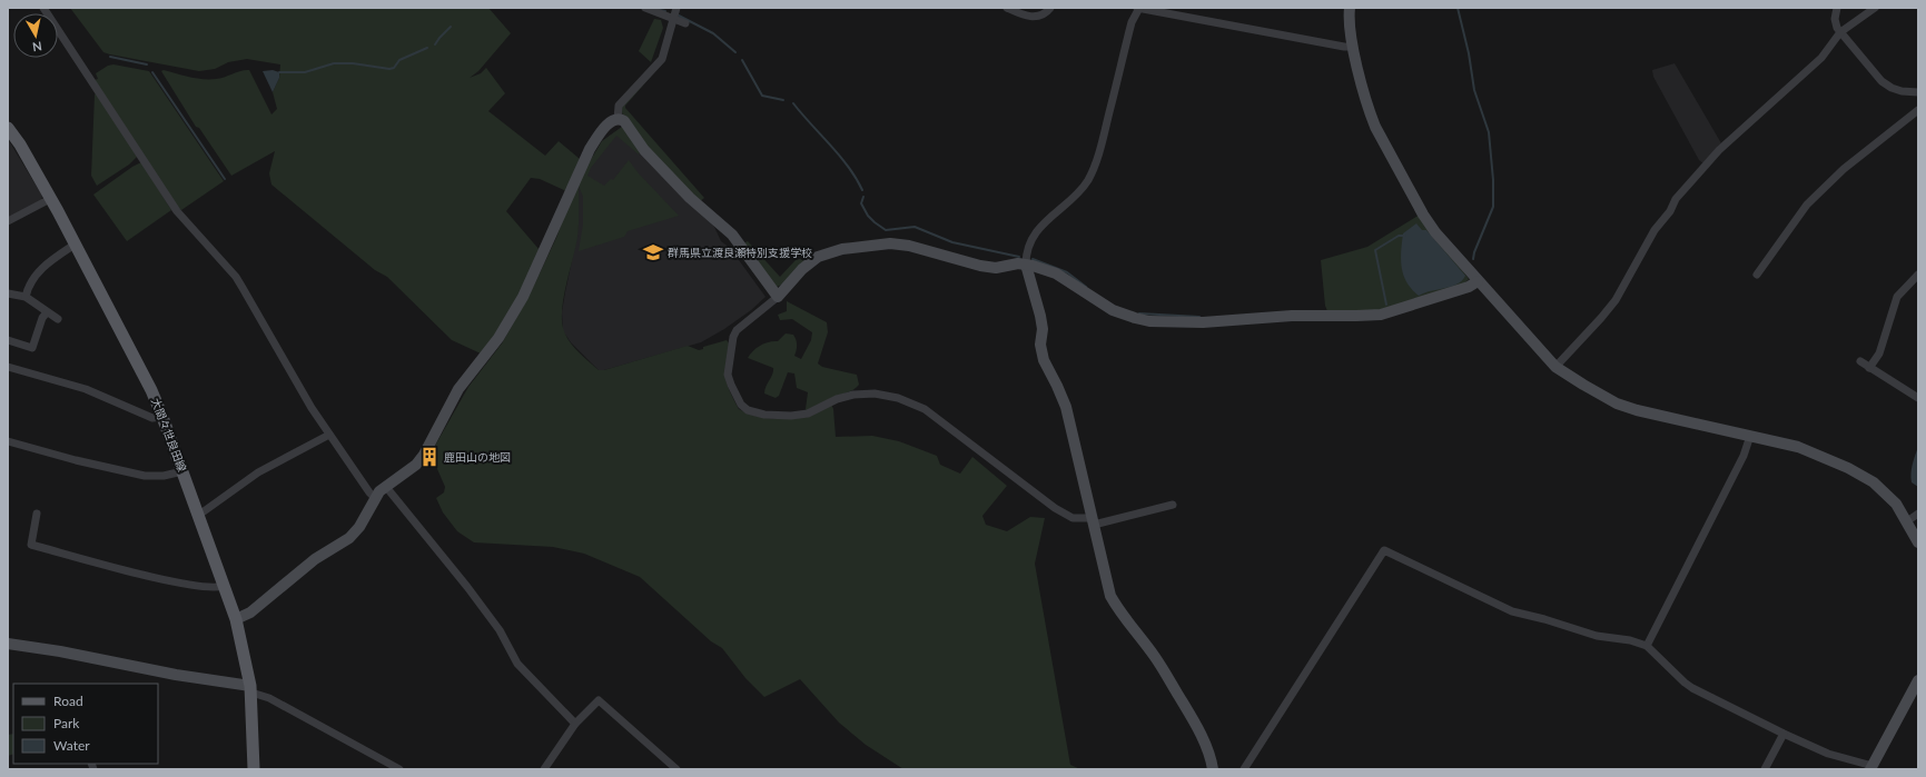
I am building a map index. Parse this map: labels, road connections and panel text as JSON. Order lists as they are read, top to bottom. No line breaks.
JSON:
{"streets":{"main road":["大間々世良田線"]},"places":{"school or university":["群馬県立渡良瀬特別支援学校"],"building":["鹿田山の地図"]},"legend":["Road","Park","Water"],"north":"bottom"}
